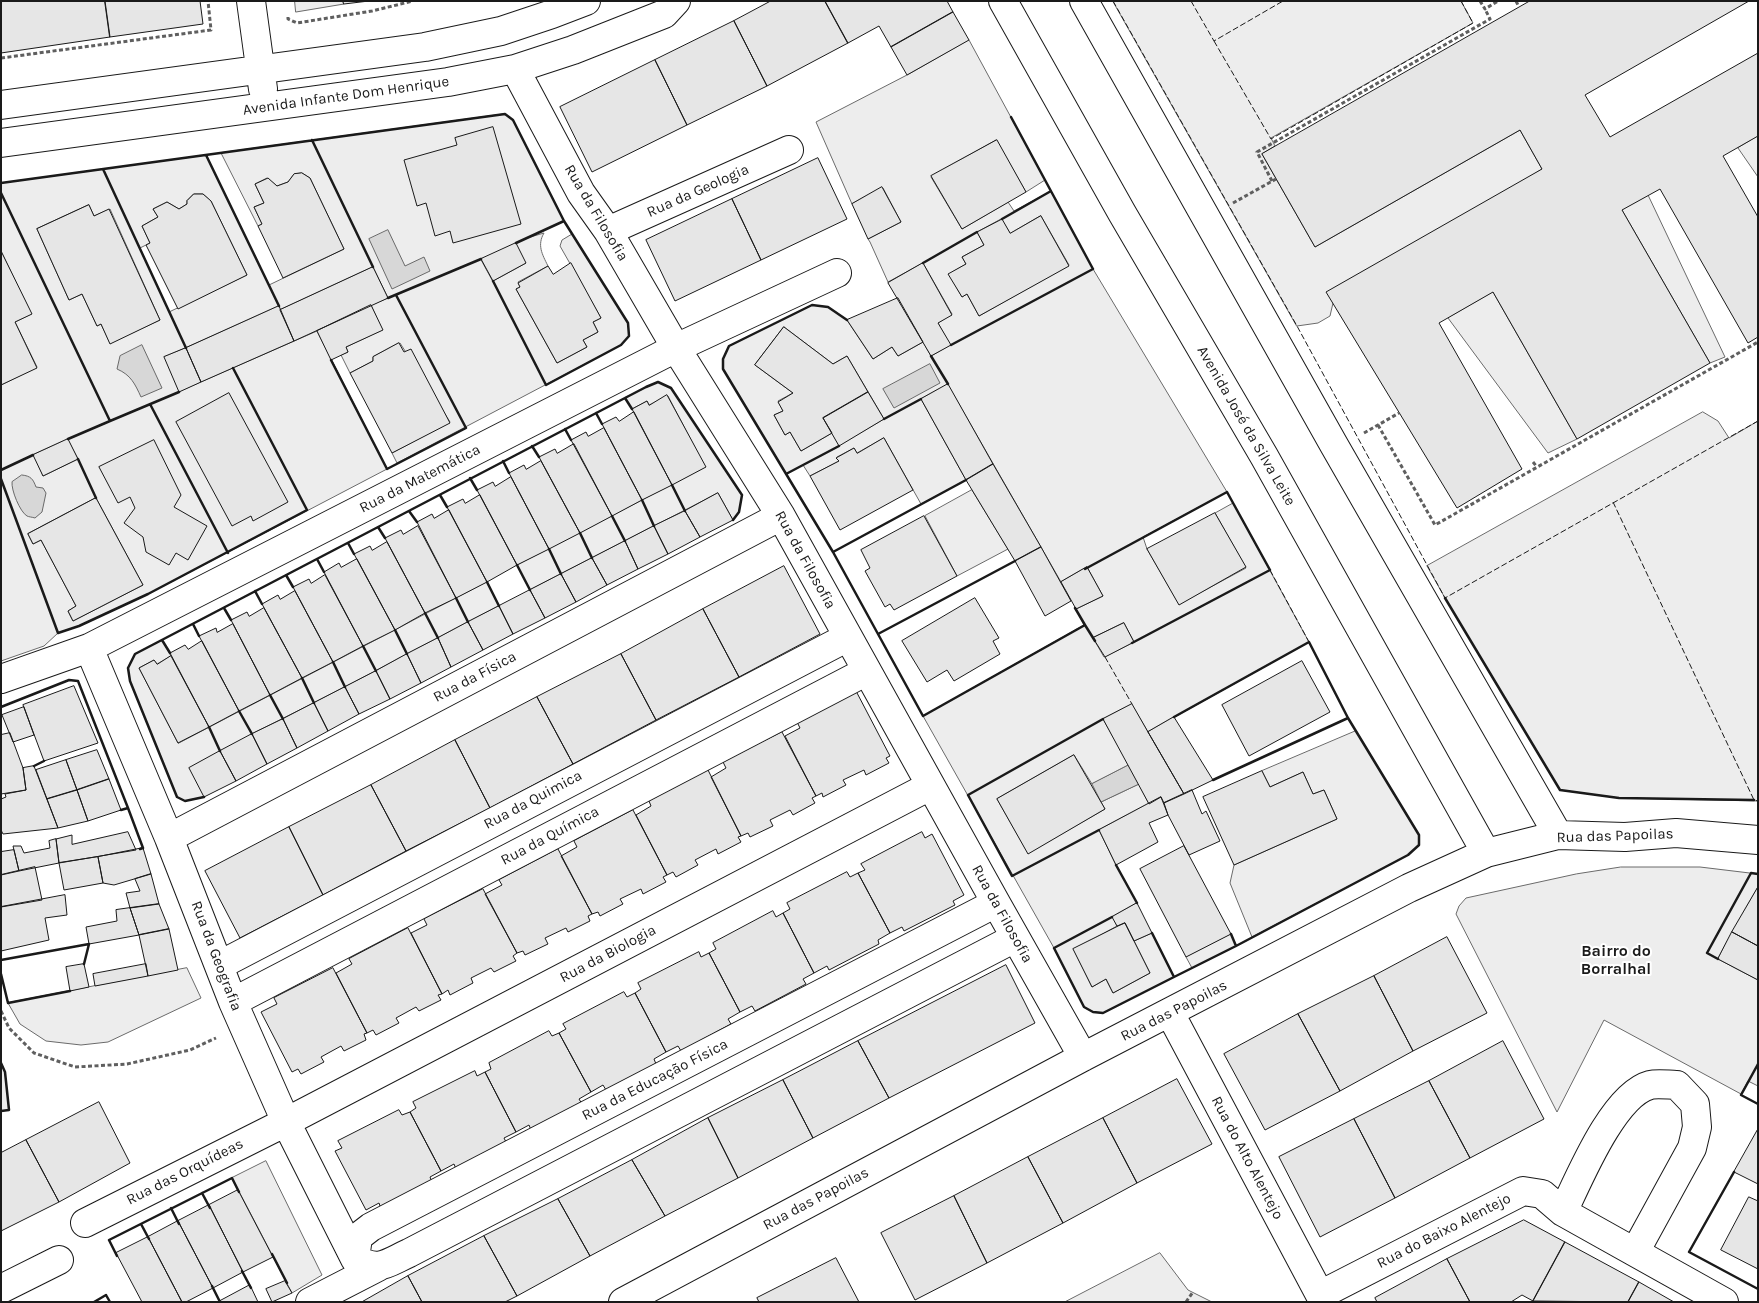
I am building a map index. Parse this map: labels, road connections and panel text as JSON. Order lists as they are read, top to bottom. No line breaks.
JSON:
{"streets":{"street":["Avenida Infante Dom Henrique","Rua da Geologia","Rua da Filosofia","Avenida José da Silva Leite","Rua da Matemática","Rua da Física","Rua da Quimica","Rua da Química","Rua das Papoilas","Rua da Biologia","Rua da Geografia","Rua da Educação Física","Rua do Alto Alentejo","Rua das Orquídeas","Rua do Baixo Alentejo"]},"crossings":[["Avenida Infante Dom Henrique","Rua da Filosofia"],["Rua da Geologia","Rua da Filosofia"],["Rua da Filosofia","Rua da Matemática"],["Rua da Filosofia","Rua da Física"],["Rua da Filosofia","Rua da Quimica"],["Rua da Filosofia","Rua da Química"],["Rua da Filosofia","Rua das Papoilas"],["Rua da Filosofia","Rua da Biologia"],["Rua da Filosofia","Rua da Educação Física"],["Avenida José da Silva Leite","Rua das Papoilas"],["Rua da Matemática","Rua da Geografia"],["Rua da Física","Rua da Geografia"],["Rua da Quimica","Rua da Geografia"],["Rua da Química","Rua da Geografia"],["Rua das Papoilas","Rua do Alto Alentejo"],["Rua da Biologia","Rua da Geografia"],["Rua da Biologia","Rua das Orquídeas"],["Rua da Geografia","Rua da Educação Física"],["Rua da Geografia","Rua das Orquídeas"],["Rua do Alto Alentejo","Rua do Baixo Alentejo"]],"districts":["Bairro do Borralhal"]}
